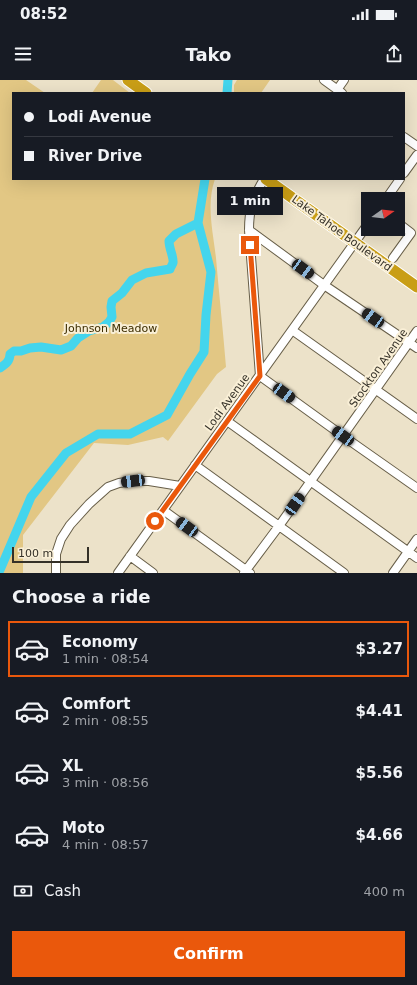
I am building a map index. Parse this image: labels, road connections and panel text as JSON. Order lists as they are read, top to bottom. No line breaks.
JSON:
{"streets":{"highway":["Lake Tahoe Boulevard"],"street":["Stockton Avenue","Lodi Avenue"]},"crossings":[["Lake Tahoe Boulevard","Lodi Avenue"]],"parks":["Johnson Meadow"],"scale_bar":"100 m","north":"right","page":{"status":"08:52","header":"Tako","banner":["Lodi Avenue","River Drive"],"bubble":"1 min","scale":"100 m","heading":"Choose a ride","list":[{"name":"Economy","note":"1 min · 08:54","value":"$3.27"},{"name":"Comfort","note":"2 min · 08:55","value":"$4.41"},{"name":"XL","note":"3 min · 08:56","value":"$5.56"},{"name":"Moto","note":"4 min · 08:57","value":"$4.66"}],"pay":["Cash","400 m"],"buttons":"Confirm"}}
